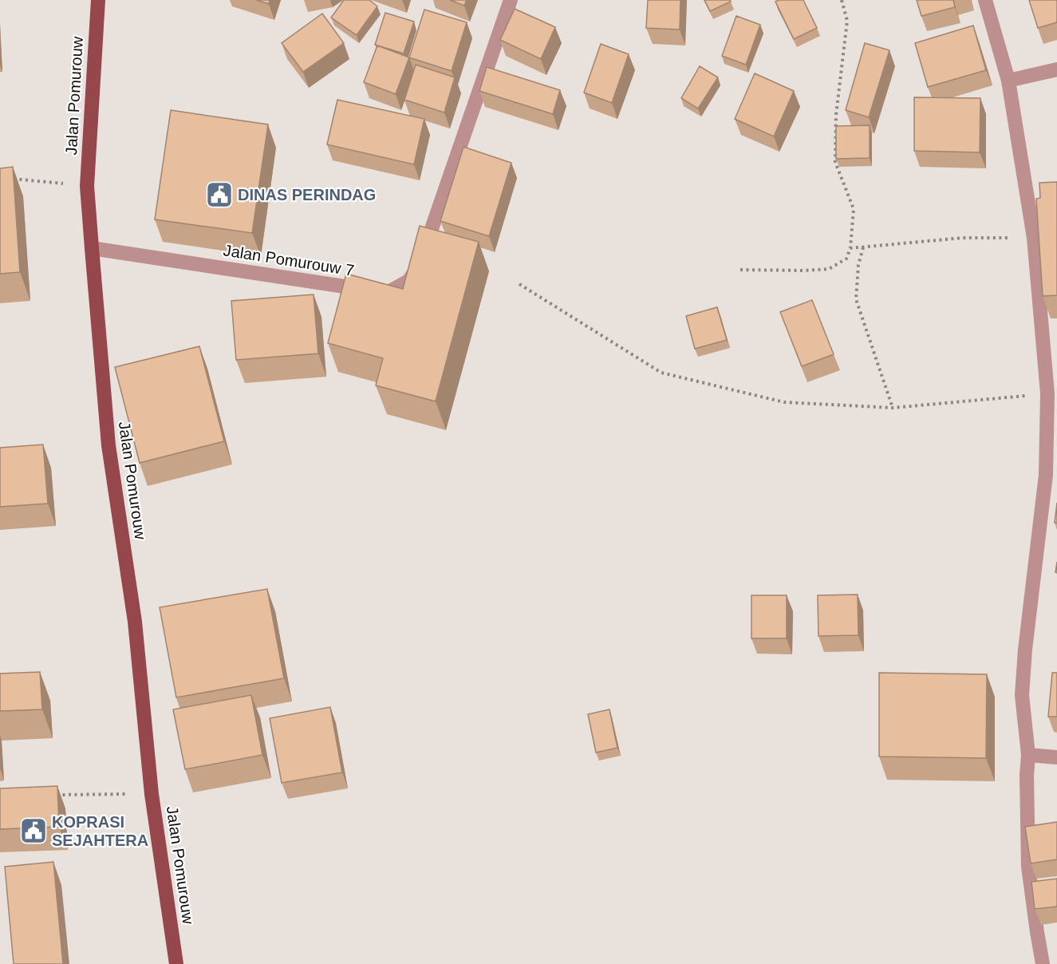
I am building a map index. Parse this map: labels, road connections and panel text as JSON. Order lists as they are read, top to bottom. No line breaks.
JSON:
{"streets":{"main road":["Jalan Pomurouw"],"street":["Jalan Pomurouw 7"]},"crossings":[["Jalan Pomurouw","Jalan Pomurouw 7"]],"places":{"public building":["DINAS PERINDAG","KOPRASI SEJAHTERA"]}}
